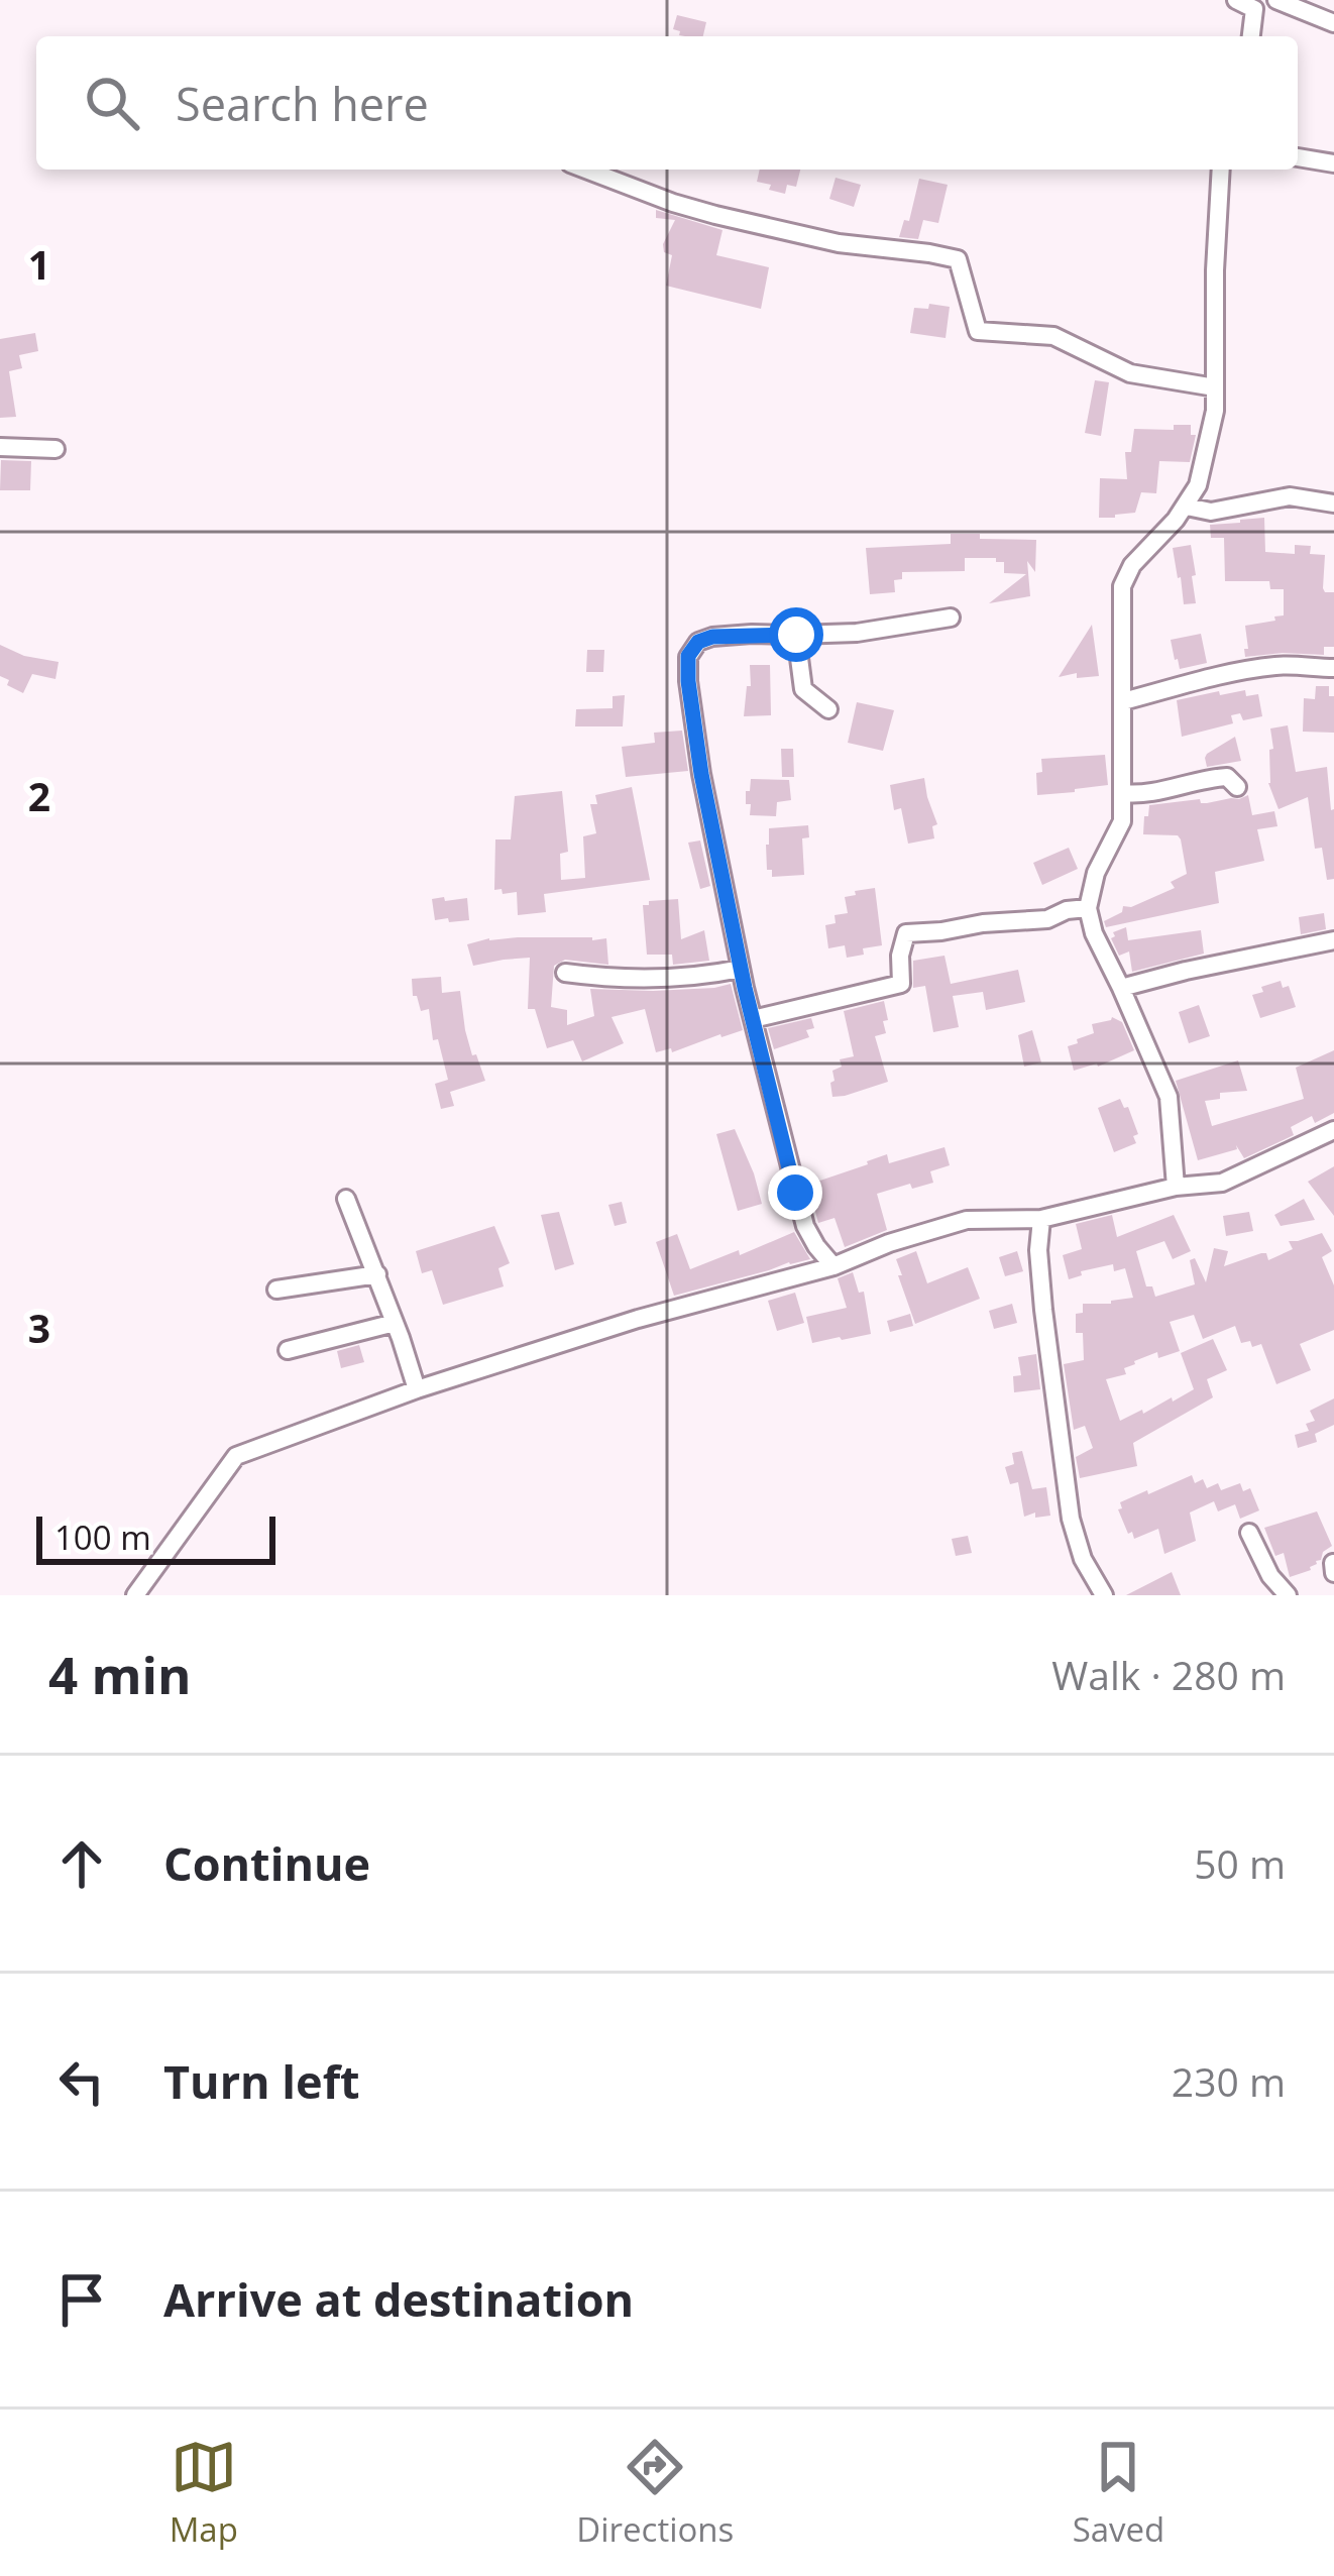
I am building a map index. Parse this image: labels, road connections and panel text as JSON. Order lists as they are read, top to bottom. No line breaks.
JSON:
{"scale_bar":"100 m","page":{"search":"Search here","scale":"100 m","heading":["4 min","Walk · 280 m"],"list":[["Continue","50 m"],["Turn left","230 m"],"Arrive at destination"],"nav":["Map","Directions","Saved"]},"grid":{"rows":["1","2","3"]}}
